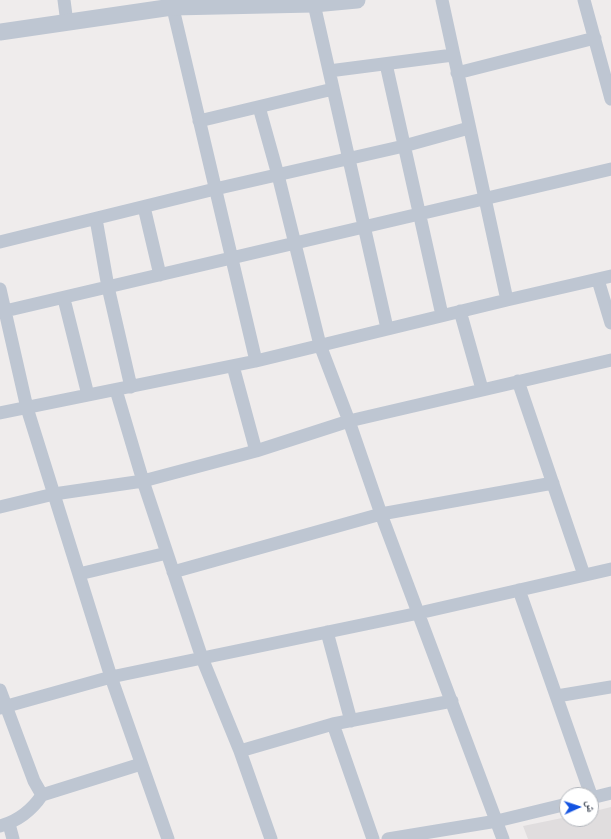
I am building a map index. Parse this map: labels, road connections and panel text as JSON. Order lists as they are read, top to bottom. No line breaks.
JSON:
{"north":"right"}
